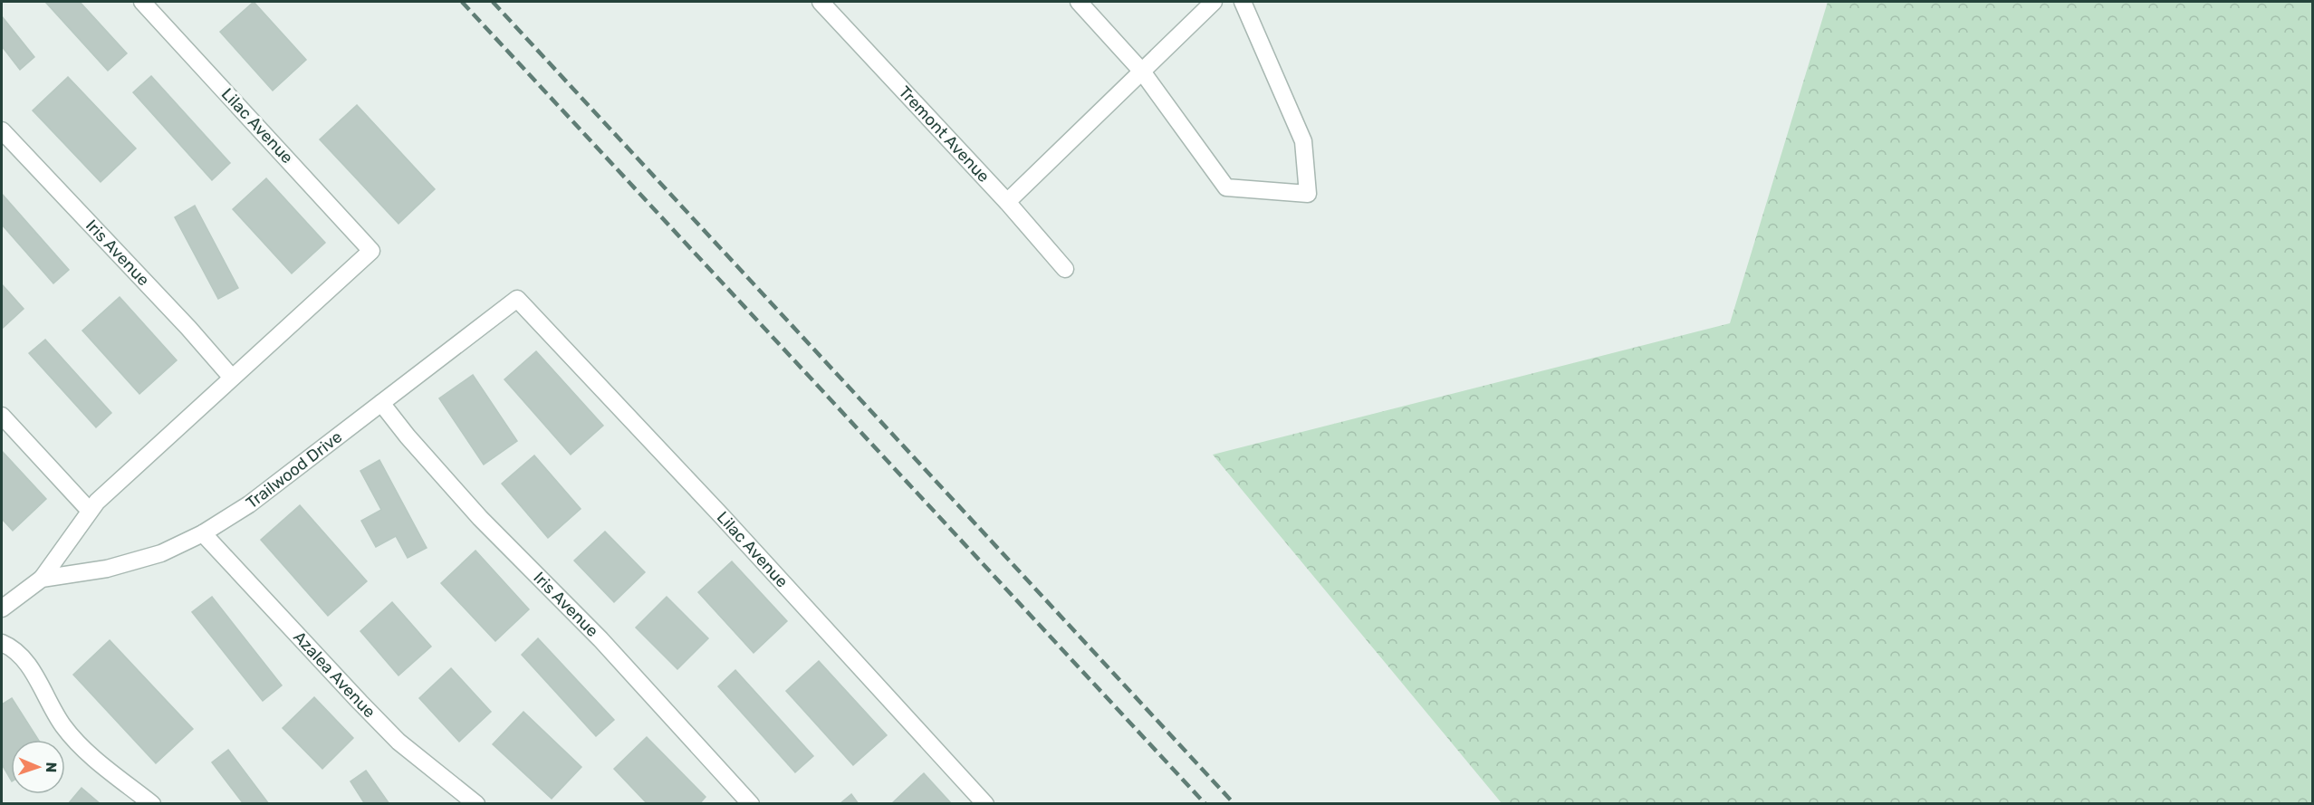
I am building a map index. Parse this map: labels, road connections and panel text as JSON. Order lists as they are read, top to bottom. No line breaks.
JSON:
{"streets":{"street":["Lilac Avenue","Tremont Avenue","Iris Avenue","Trailwood Drive","Azalea Avenue"]},"crossings":[["Lilac Avenue","Trailwood Drive"],["Iris Avenue","Trailwood Drive"],["Trailwood Drive","Azalea Avenue"]],"north":"right"}
